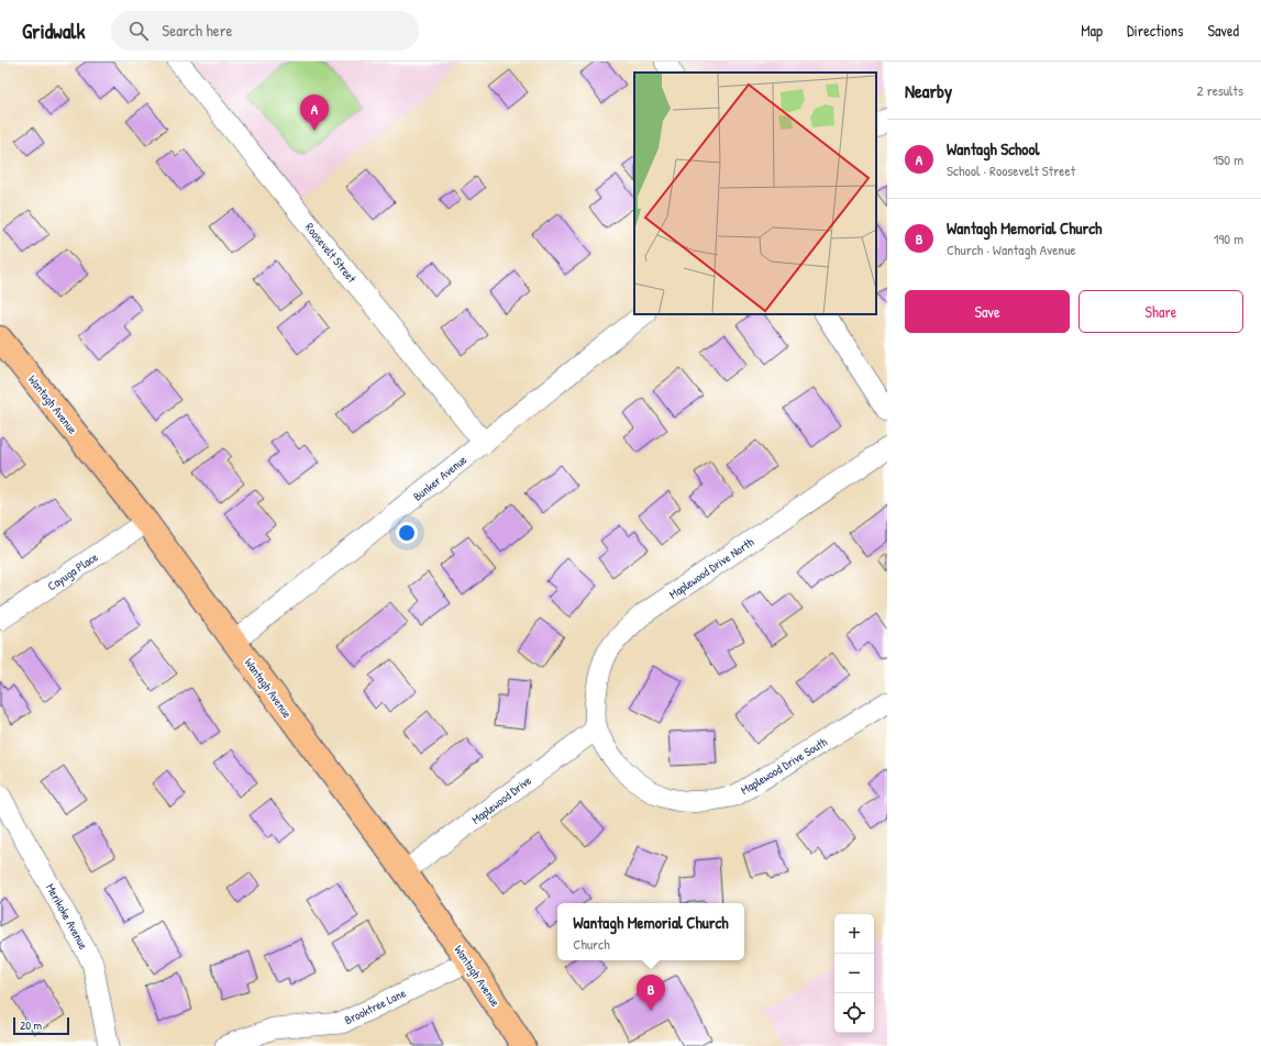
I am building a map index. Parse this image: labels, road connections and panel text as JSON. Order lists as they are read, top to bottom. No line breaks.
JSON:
{"streets":{"main road":["Wantagh Avenue"],"street":["Roosevelt Street","Bunker Avenue","Maplewood Drive North","Cayuga Place","Maplewood Drive South","Maplewood Drive","Merikoke Avenue","Brooktree Lane"]},"crossings":[["Roosevelt Street","Bunker Avenue"],["Wantagh Avenue","Bunker Avenue"],["Wantagh Avenue","Cayuga Place"],["Wantagh Avenue","Maplewood Drive"],["Wantagh Avenue","Brooktree Lane"],["Maplewood Drive North","Maplewood Drive South"],["Maplewood Drive North","Maplewood Drive"],["Maplewood Drive South","Maplewood Drive"]],"scale_bar":"20 m","page":{"header":"Gridwalk","search":"Search here","nav":["Map","Directions","Saved"],"heading":["Nearby","2 results"],"pins":["A","B"],"list":[{"mark":"A","name":"Wantagh School","note":"School · Roosevelt Street","value":"150 m"},{"mark":"B","name":"Wantagh Memorial Church","note":"Church · Wantagh Avenue","value":"190 m"}],"buttons":["Save","Share"],"popup":["Wantagh Memorial Church","Church"],"map_buttons":["+","−"],"scale":"20 m"}}
